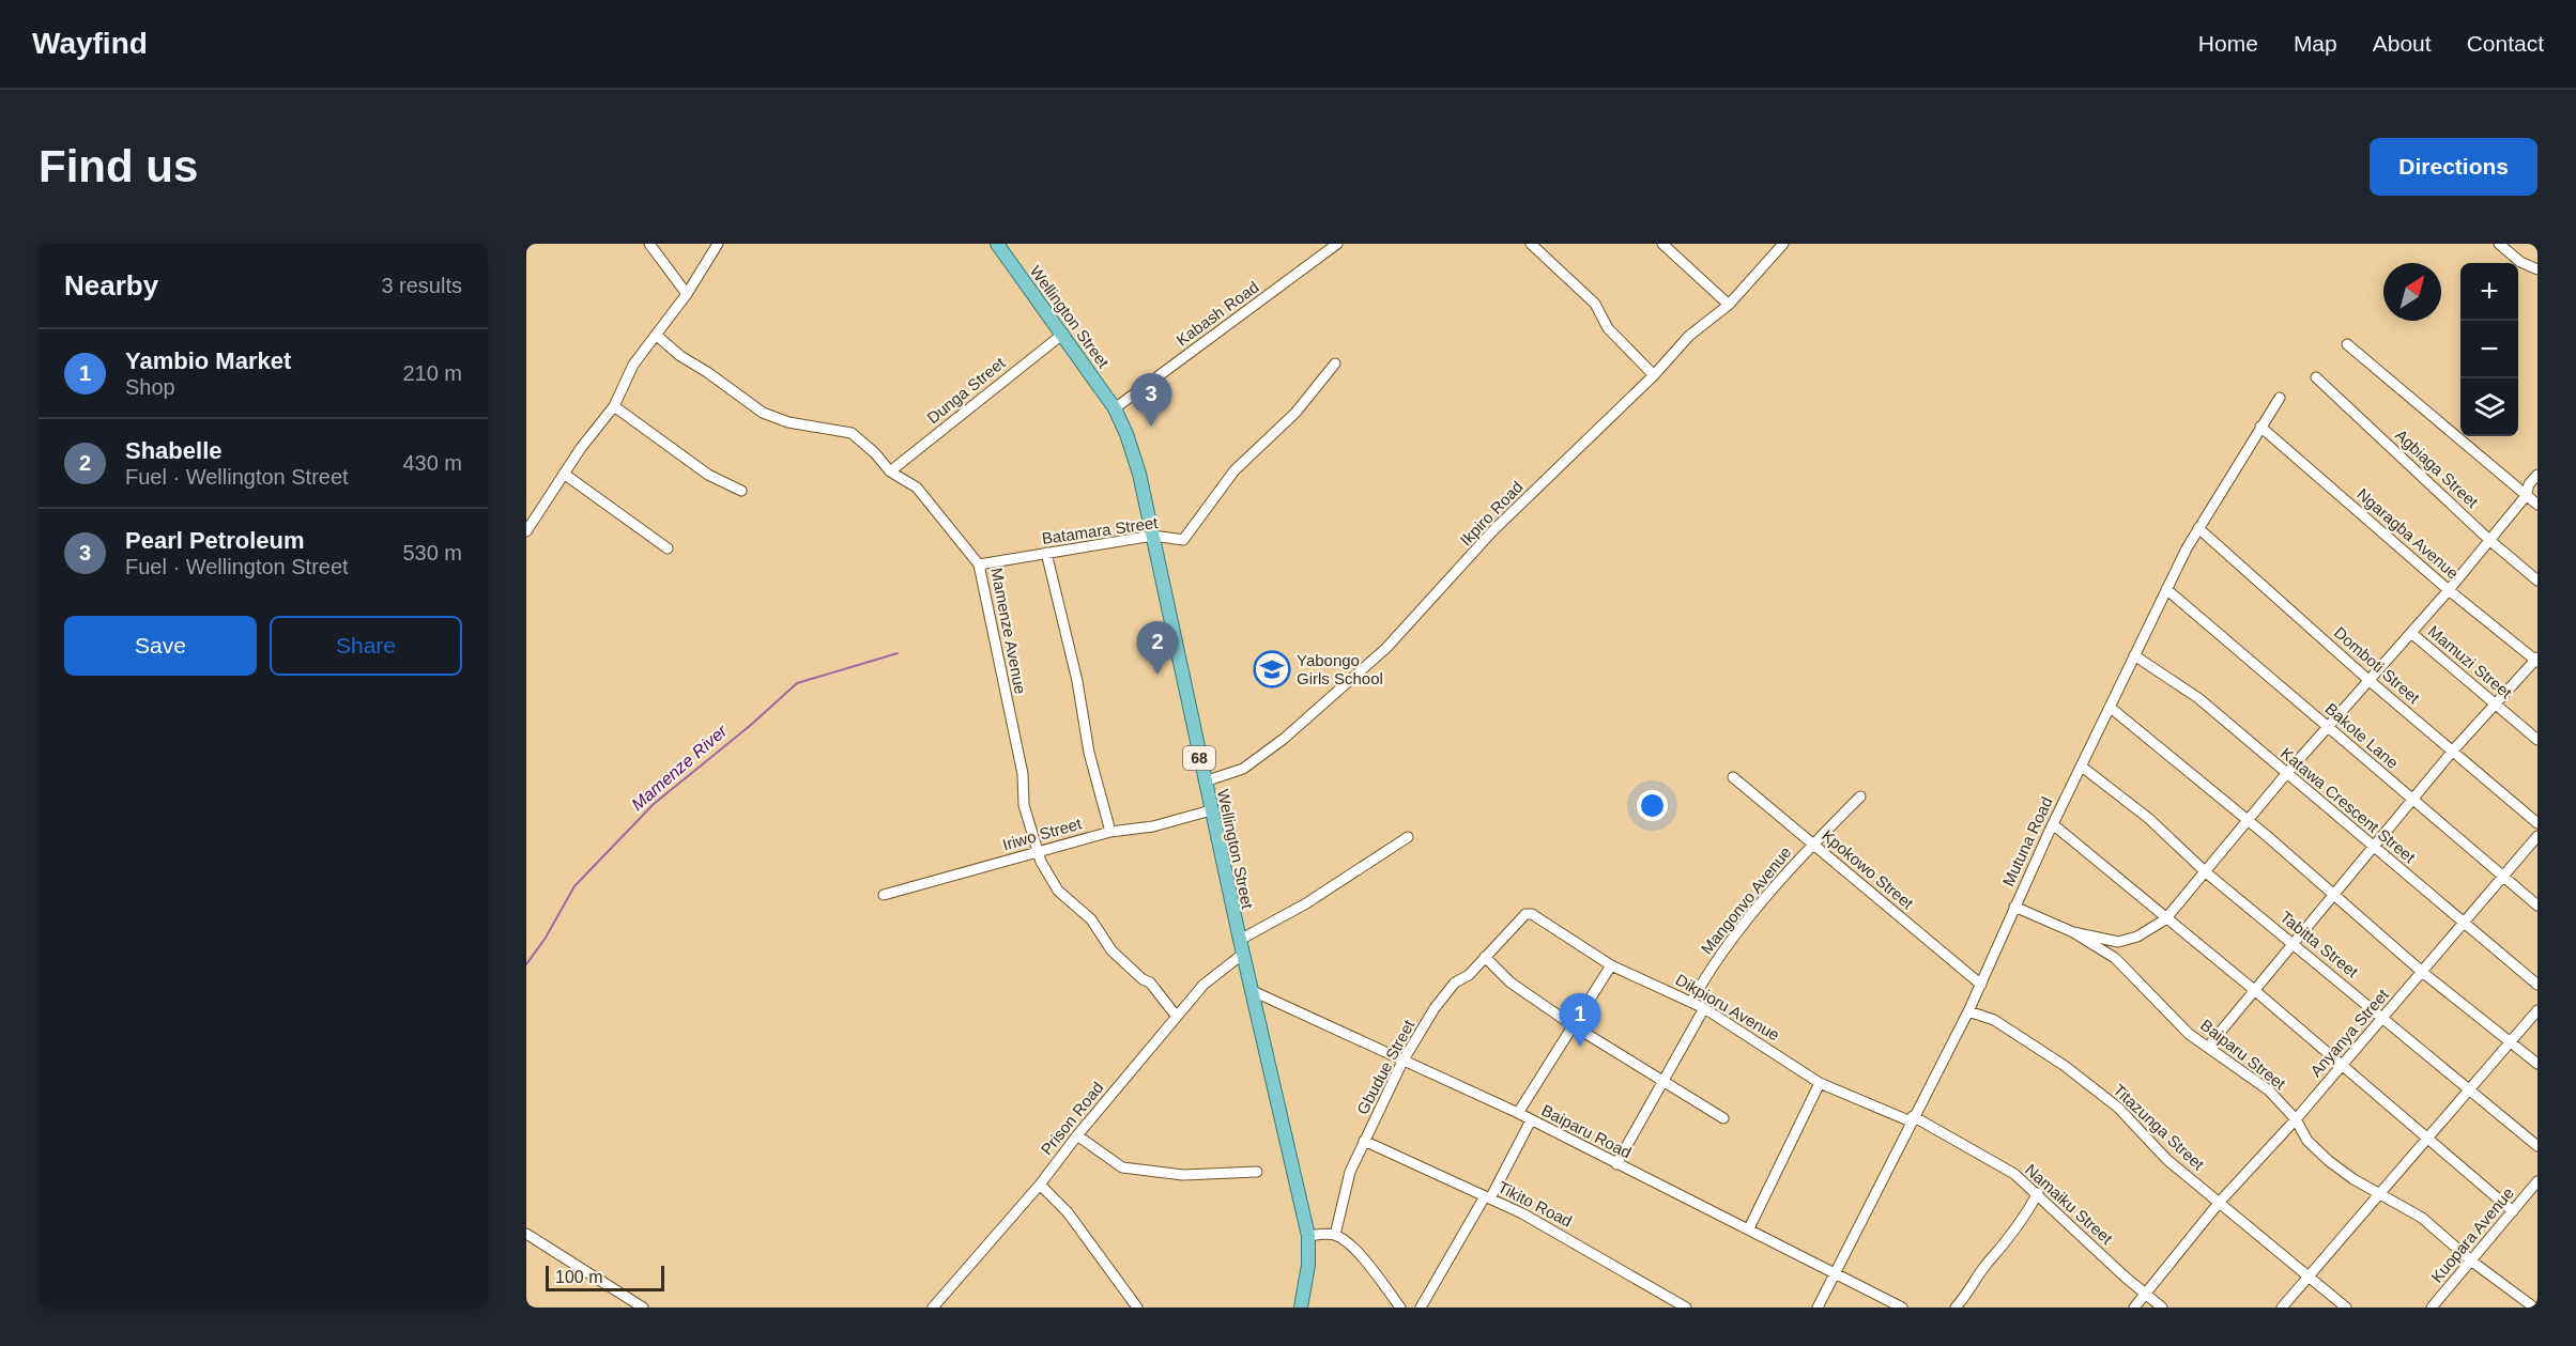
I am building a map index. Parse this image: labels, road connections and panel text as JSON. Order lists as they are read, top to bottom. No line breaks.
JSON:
{"streets":{"main road":["Wellington Street","68"],"street":["Kabash Road","Dunga Street","Agbiaga Street","Ikpiro Road","Batamara Street","Ngaragba Avenue","Mamenze Avenue","Mamuzi Street","Domboti Street","Bakote Lane","Katawa Crescent Street","Iriwo Street","Mutuna Road","Kpokowo Street","Mangonvo Avenue","Tabitta Street","Dikpioru Avenue","Anyanya Street","Baiparu Street","Gbudue Street","Prison Road","Titazunga Street","Baiparu Road","Tikito Road","Namaiku Street","Kuopara Avenue"]},"crossings":[["Kabash Road","Wellington Street"],["Wellington Street","Dunga Street"],["Wellington Street","Ikpiro Road"],["Wellington Street","Batamara Street"],["Wellington Street","Iriwo Street"],["Wellington Street","Prison Road"],["Wellington Street","Baiparu Road"],["Dunga Street","Mamenze Avenue"],["Batamara Street","Mamenze Avenue"],["Ngaragba Avenue","Mutuna Road"],["Mamenze Avenue","Iriwo Street"],["Mamenze Avenue","Prison Road"],["Domboti Street","Mutuna Road"],["Bakote Lane","Mutuna Road"],["Bakote Lane","Anyanya Street"],["Katawa Crescent Street","Mutuna Road"],["Katawa Crescent Street","Anyanya Street"],["Mutuna Road","Kpokowo Street"],["Mutuna Road","Tabitta Street"],["Mutuna Road","Dikpioru Avenue"],["Mutuna Road","Baiparu Street"],["Mutuna Road","Titazunga Street"],["Mutuna Road","Baiparu Road"],["Mutuna Road","Namaiku Street"],["Kpokowo Street","Mangonvo Avenue"],["Mangonvo Avenue","Dikpioru Avenue"],["Tabitta Street","Anyanya Street"],["Dikpioru Avenue","Gbudue Street"],["Dikpioru Avenue","Namaiku Street"],["Anyanya Street","Baiparu Street"],["Anyanya Street","Titazunga Street"],["Anyanya Street","Namaiku Street"],["Baiparu Street","Kuopara Avenue"],["Gbudue Street","Baiparu Road"],["Gbudue Street","Tikito Road"]],"water":["Mamenze River"],"places":{"school or university":["Yabongo Girls School"]},"scale_bar":"100 m","north":"top right","page":{"header":"Wayfind","nav":["Home","Map","About","Contact"],"buttons":["Directions",["Save","Share"]],"title":"Find us","heading":["Nearby","3 results"],"map_buttons":["+","−"],"list":[{"mark":"1","name":"Yambio Market","note":"Shop","value":"210 m"},{"mark":"2","name":"Shabelle","note":"Fuel · Wellington Street","value":"430 m"},{"mark":"3","name":"Pearl Petroleum","note":"Fuel · Wellington Street","value":"530 m"}],"pins":["3","2","1"],"scale":"100 m"}}
